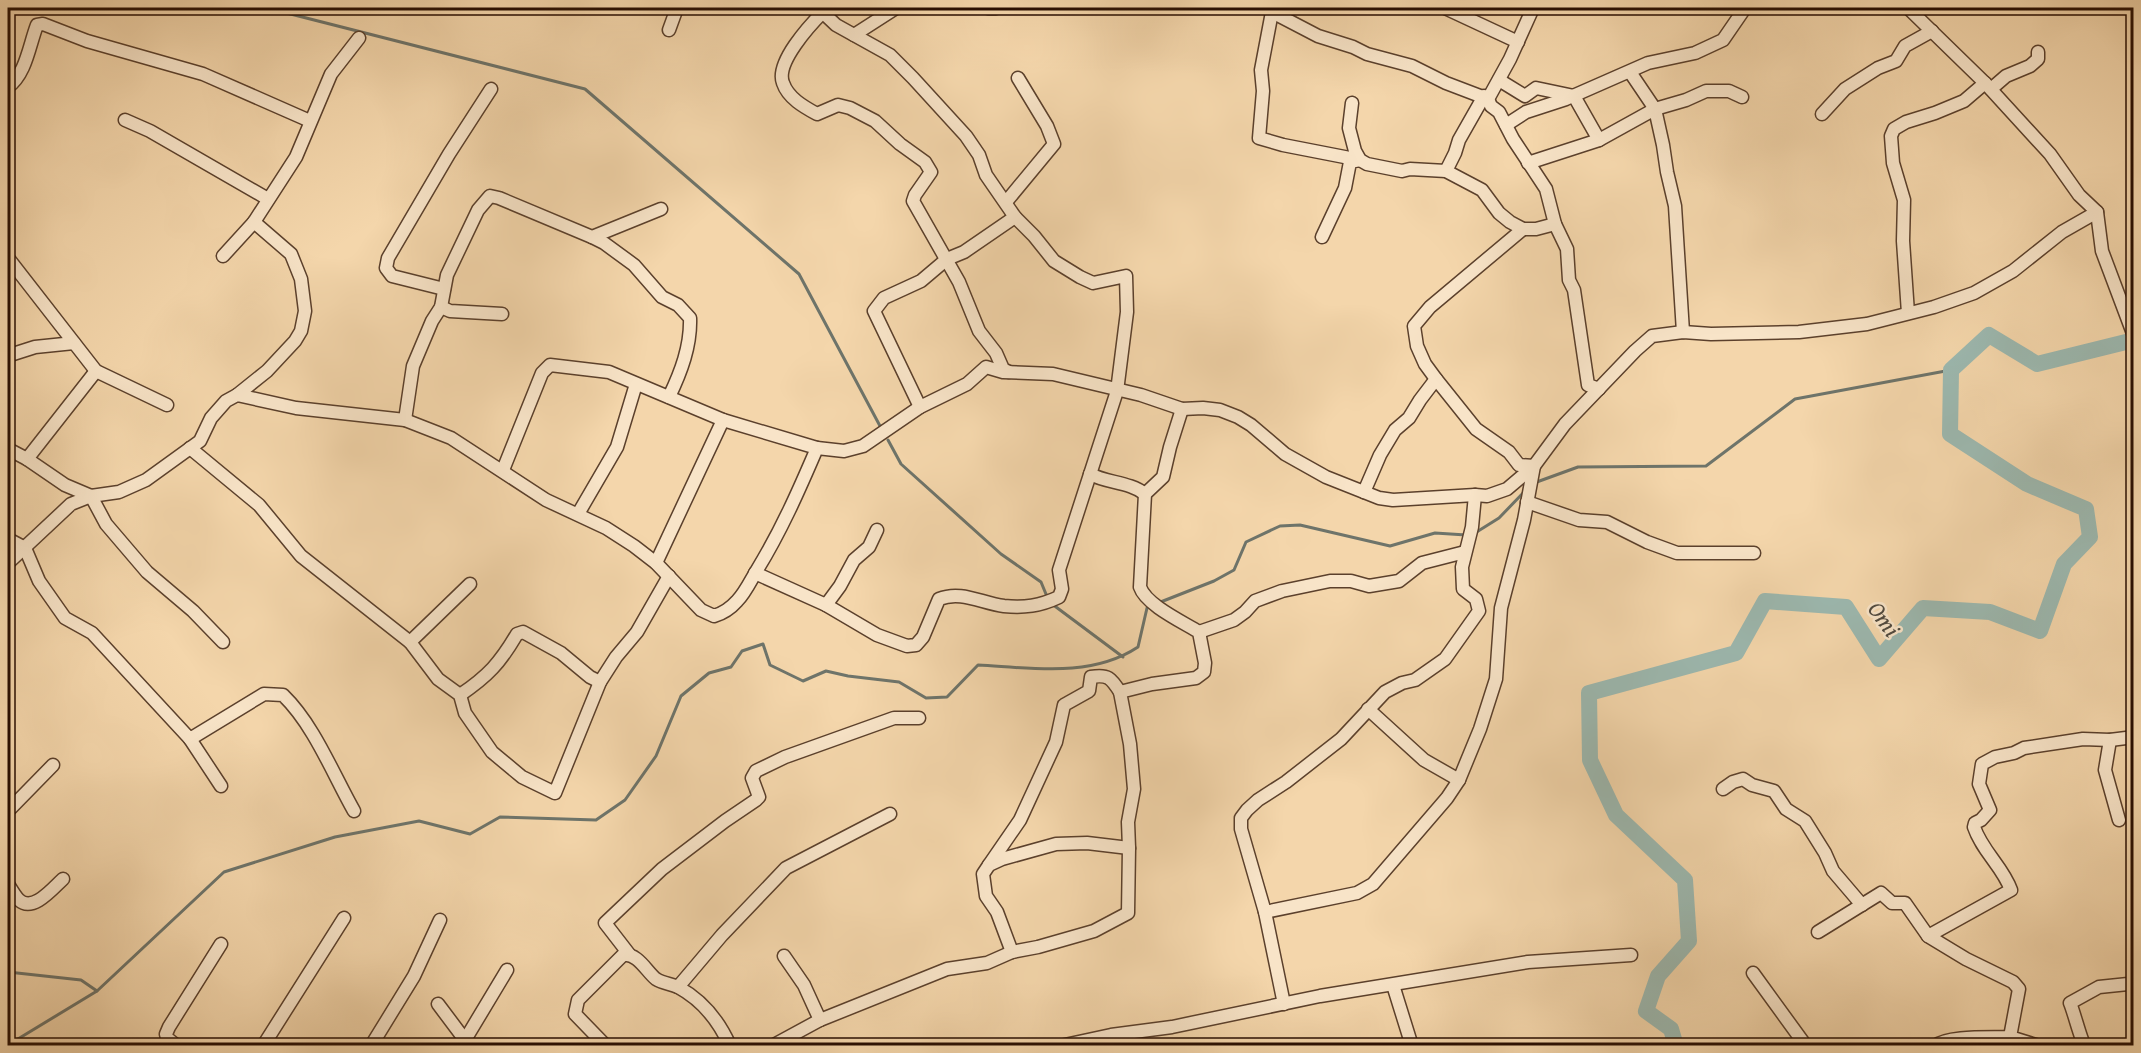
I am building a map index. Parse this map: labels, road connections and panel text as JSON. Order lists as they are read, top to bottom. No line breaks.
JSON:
{"water":["Omi"]}
